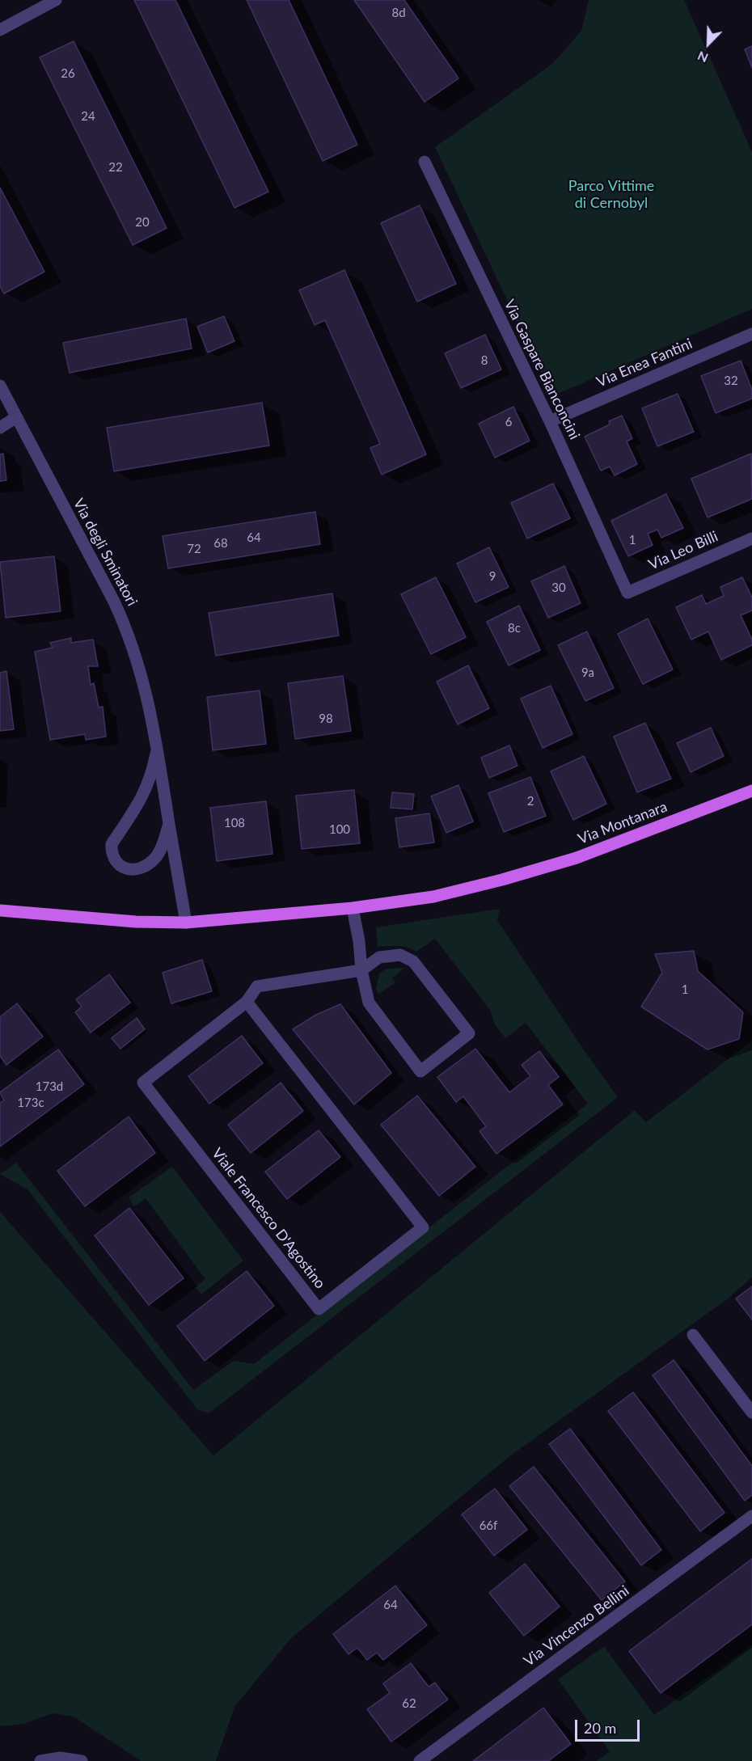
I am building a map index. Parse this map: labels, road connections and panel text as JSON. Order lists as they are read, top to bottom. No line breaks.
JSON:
{"streets":{"main road":["Via Montanara"],"street":["Via Enea Fantini","Via Gaspare Bianconcini","Via Leo Billi","Via degli Sminatori","Viale Francesco D'Agostino","Via Vincenzo Bellini"]},"crossings":[["Via Enea Fantini","Via Gaspare Bianconcini"],["Via Gaspare Bianconcini","Via Leo Billi"],["Via Montanara","Viale Francesco D'Agostino"]],"parks":["Parco Vittime di Cernobyl"],"house_numbers":["8d","26","24","22","20","8","32","6","64","1","68","72","9","30","8c","9a","98","2","108","100","1","173d","173c","66f","64","62"],"scale_bar":"20 m","north":"bottom left"}
